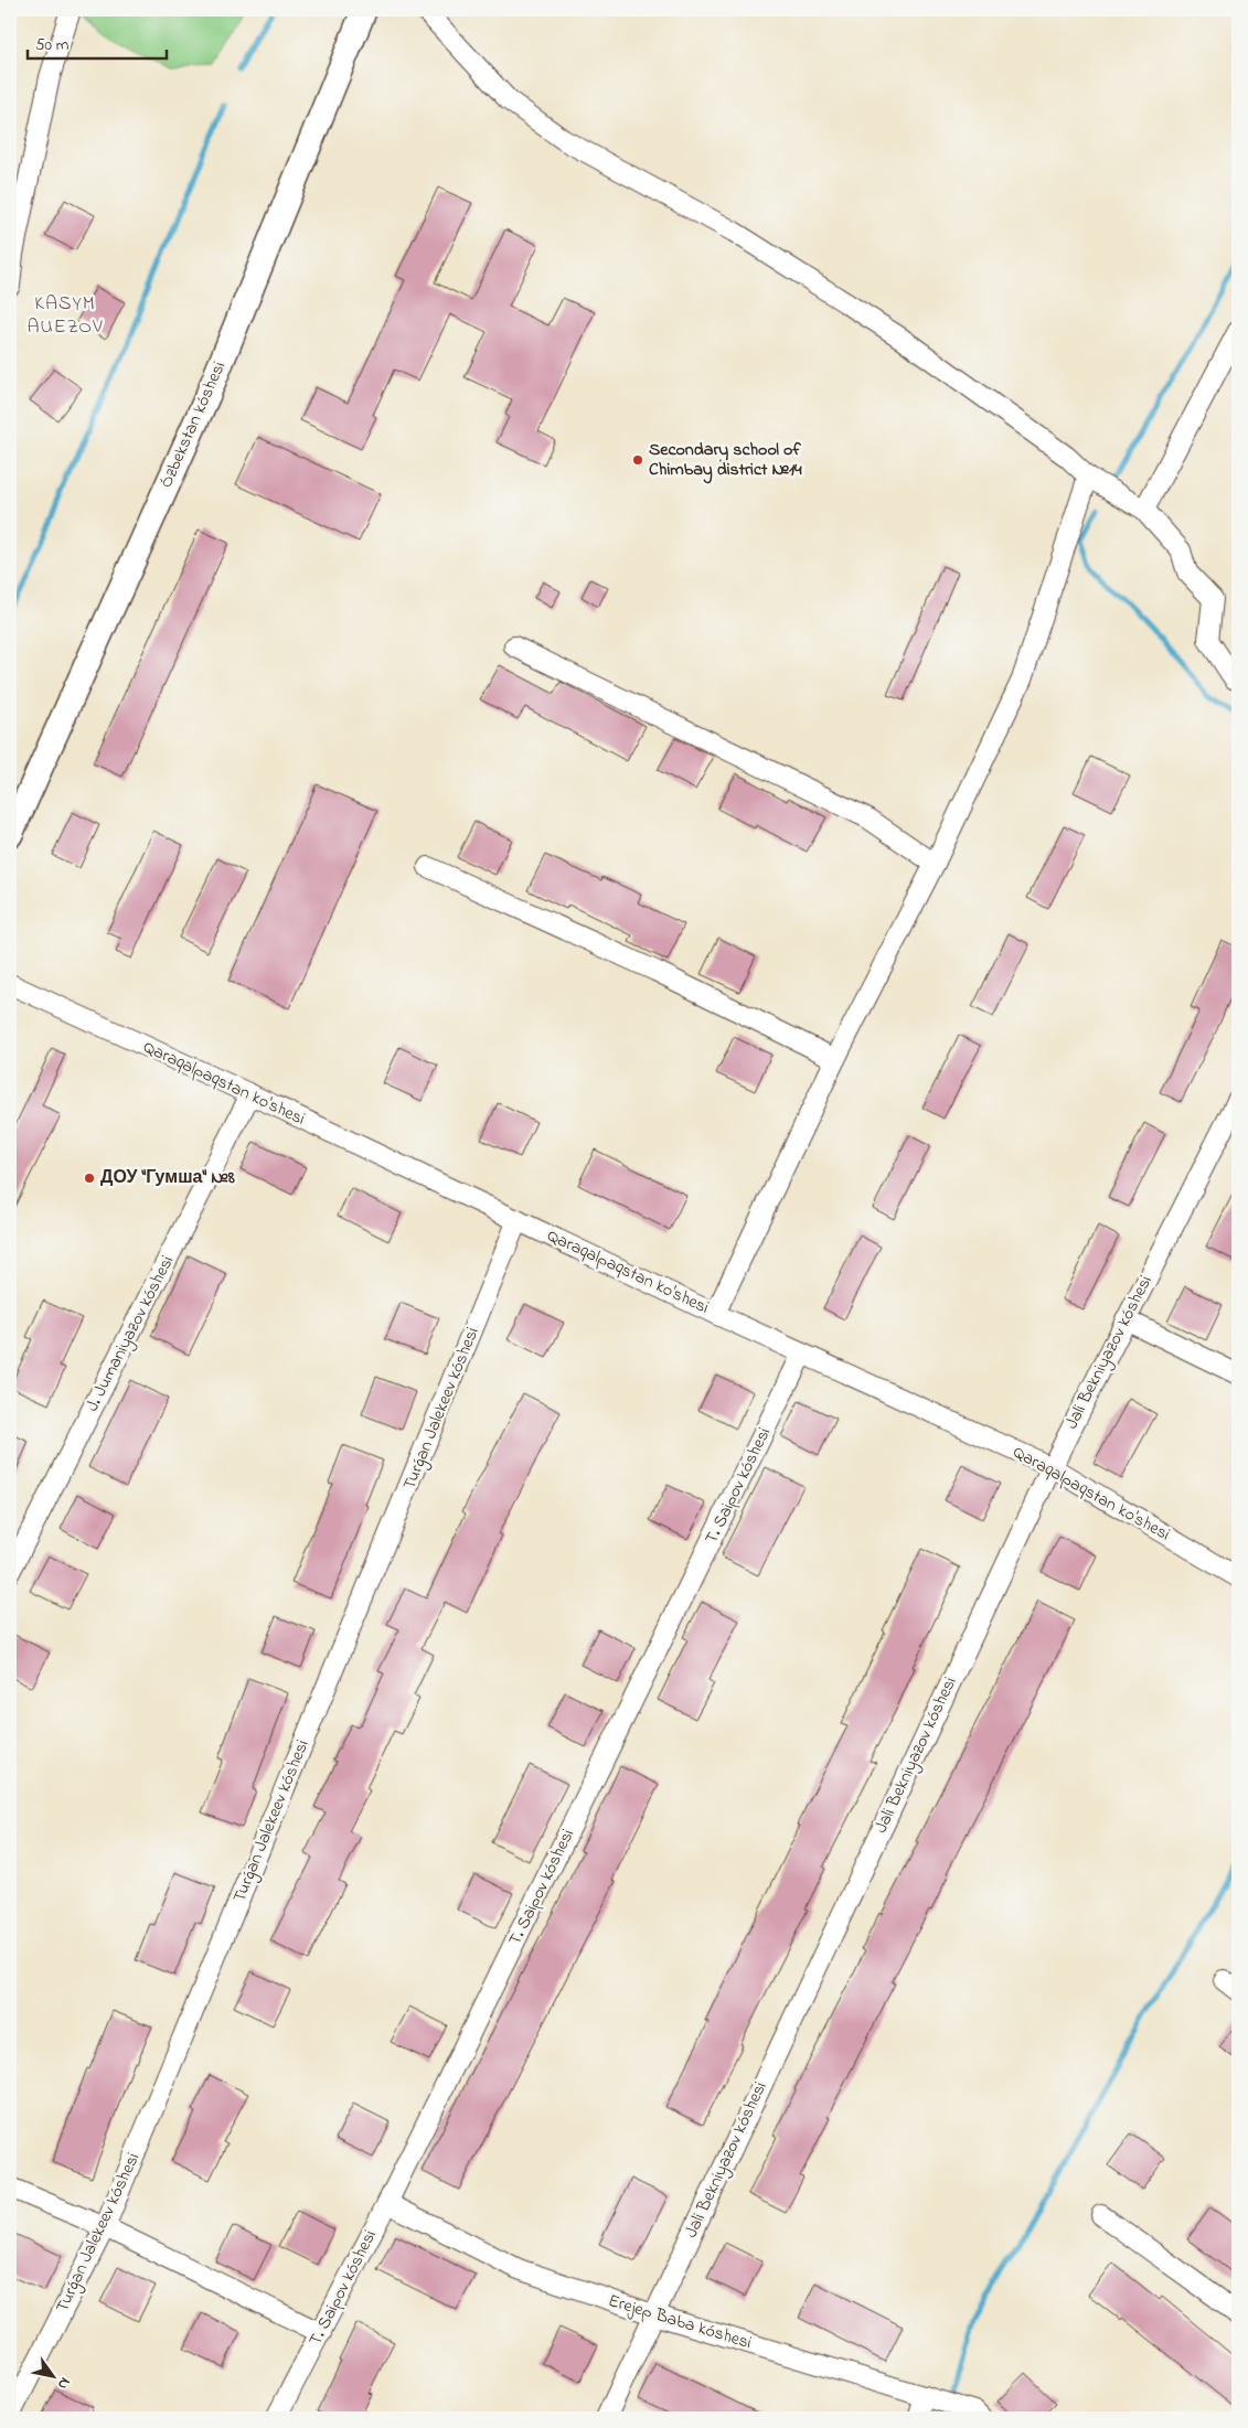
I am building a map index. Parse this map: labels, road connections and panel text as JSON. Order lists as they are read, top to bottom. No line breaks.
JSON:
{"streets":{"street":["Ózbekstan kóshesi","Qaraqalpaqstan ko'shesi","J. Jumaniyazov kóshesi","Jali Bekniyazov kóshesi","Turǵan Jalekeev kóshesi","T. Saipov kóshesi","Erejep Baba kóshesi"]},"crossings":[["Qaraqalpaqstan ko'shesi","J. Jumaniyazov kóshesi"],["Qaraqalpaqstan ko'shesi","Jali Bekniyazov kóshesi"],["Qaraqalpaqstan ko'shesi","Turǵan Jalekeev kóshesi"],["Qaraqalpaqstan ko'shesi","T. Saipov kóshesi"],["Jali Bekniyazov kóshesi","Erejep Baba kóshesi"],["T. Saipov kóshesi","Erejep Baba kóshesi"]],"districts":["KASYM AUEZOV"],"places":["Secondary school of Chimbay district №14","ДОУ \"Гумша\" №8"],"scale_bar":"50 m","north":"bottom right"}
